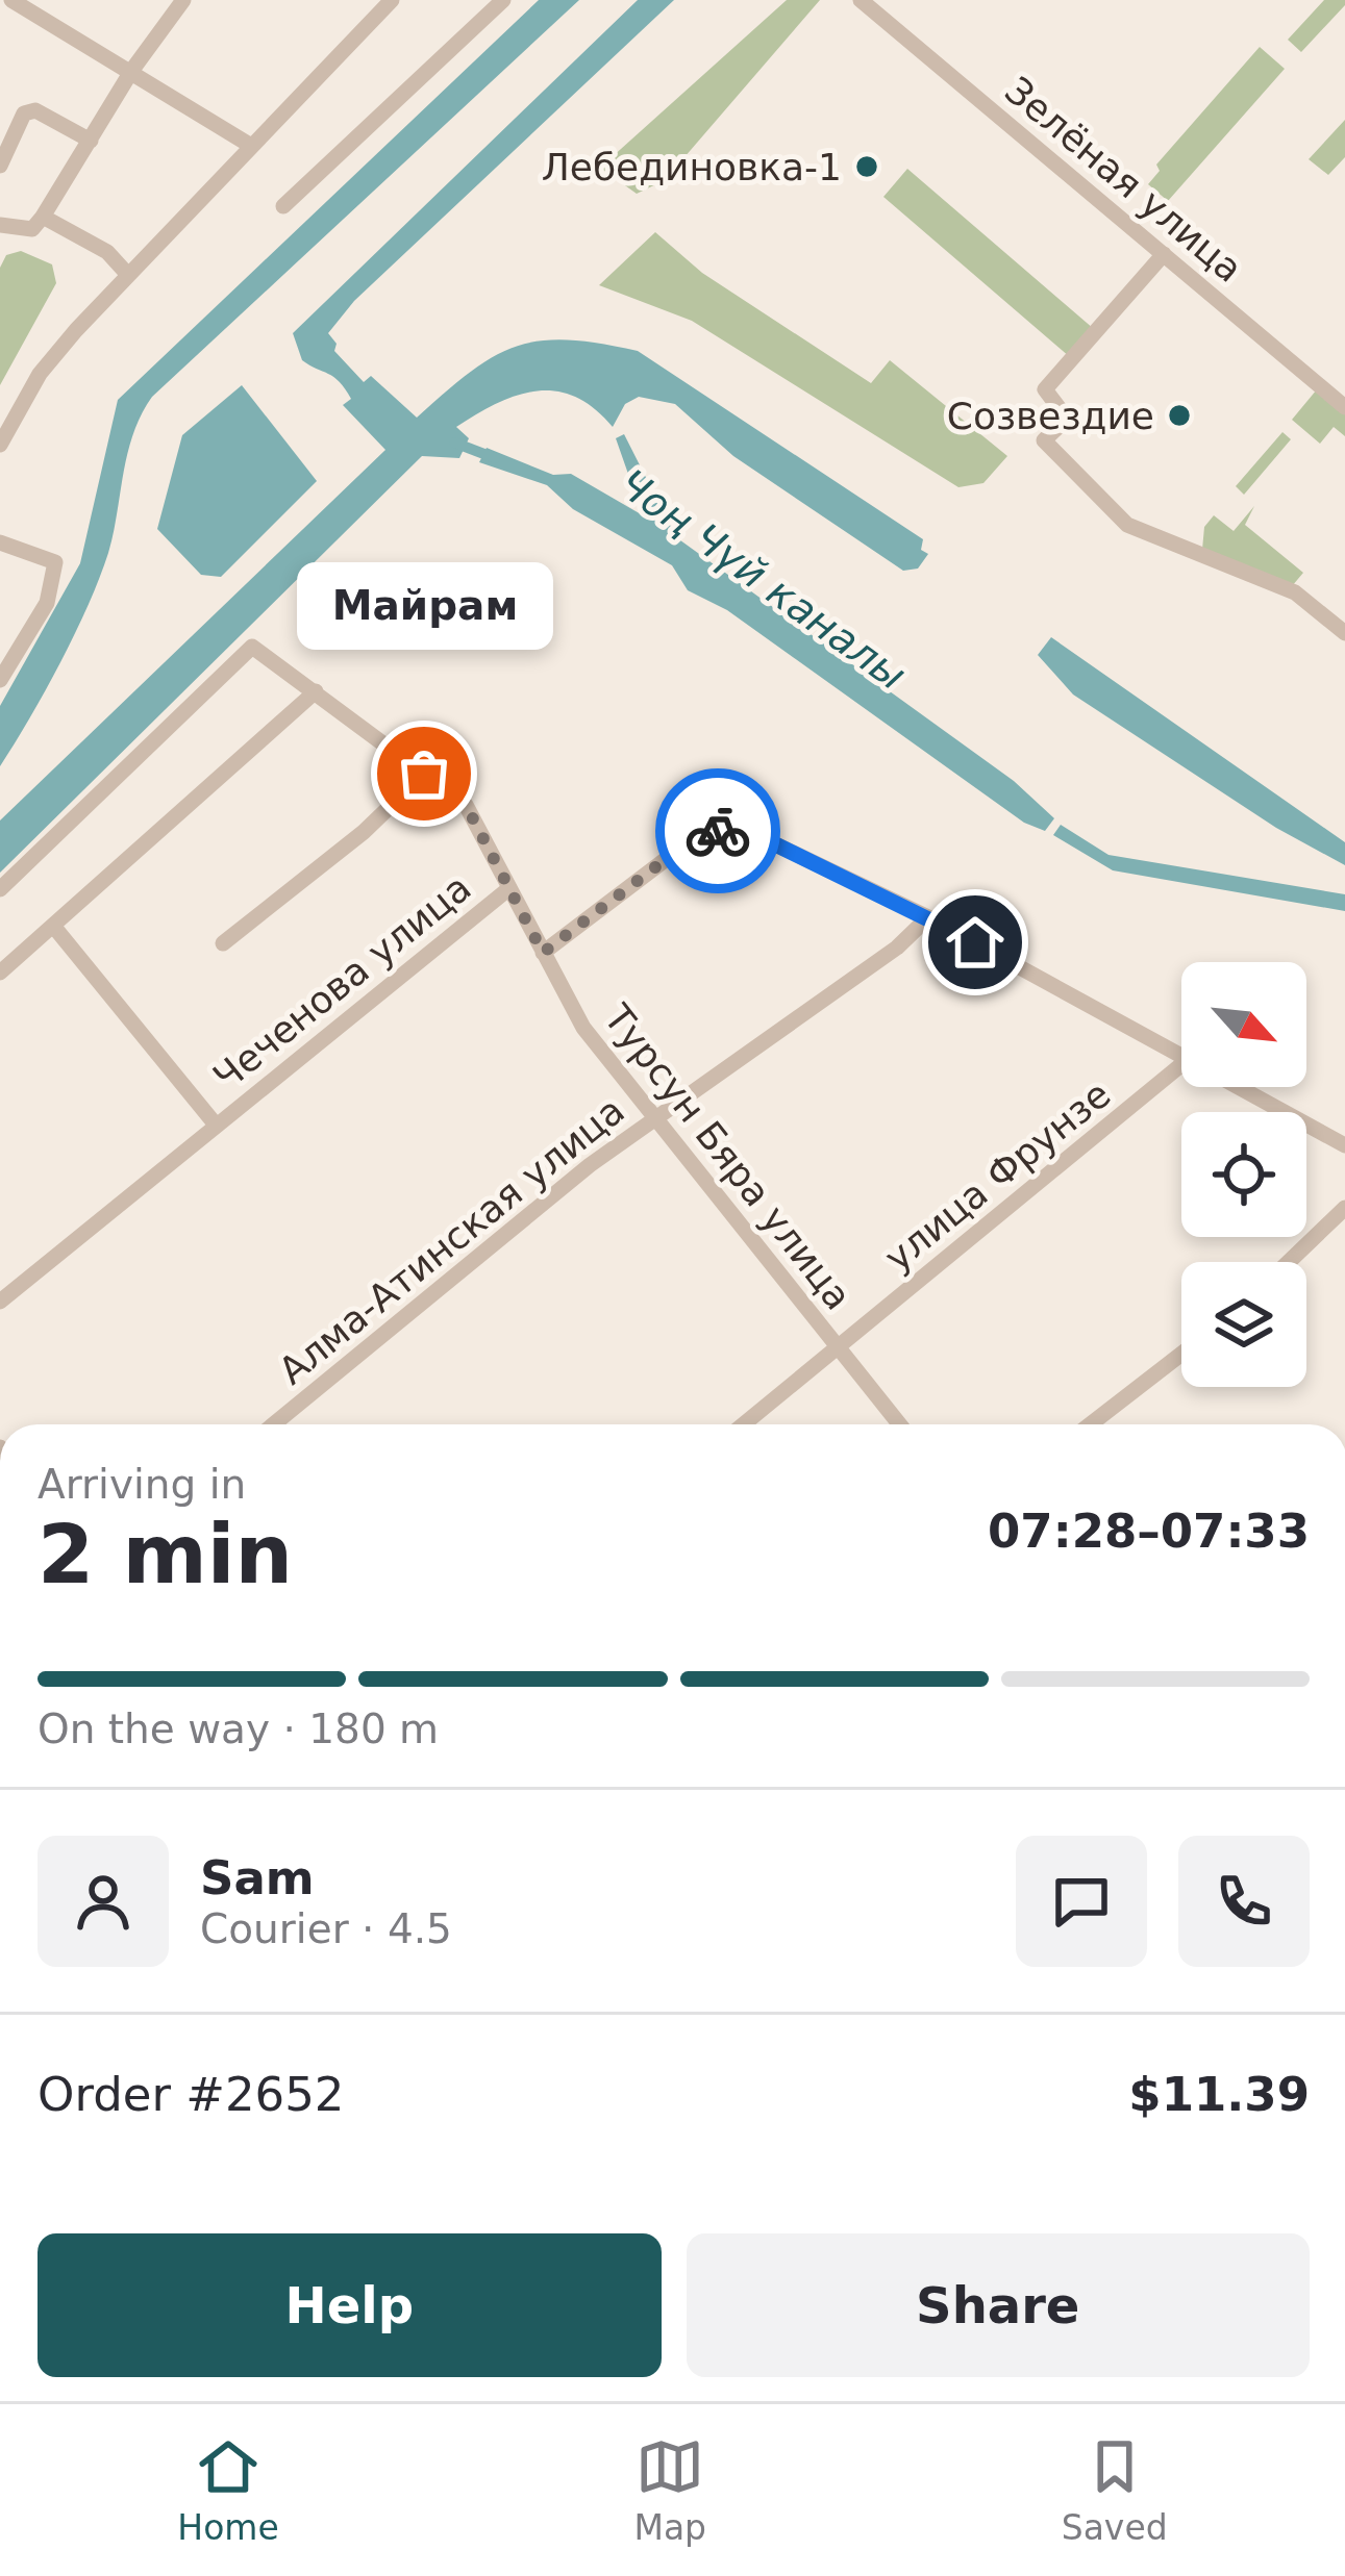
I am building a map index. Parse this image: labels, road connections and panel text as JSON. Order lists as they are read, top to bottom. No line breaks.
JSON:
{"streets":{"street":["Зелёная улица","Чеченова улица","Турсун Бяра улица","улица Фрунзе","Алма-Атинская улица"]},"crossings":[["Чеченова улица","Турсун Бяра улица"],["Турсун Бяра улица","улица Фрунзе"],["Турсун Бяра улица","Алма-Атинская улица"]],"water":["Чоң Чүй каналы"],"places":["Лебединовка-1","Созвездие","Майрам"],"north":"bottom right","page":{"bubble":"Майрам","heading":["2 min","Arriving in","07:28–07:33"],"panel":["Sam","Courier · 4.5","Order #2652","$11.39"],"bar":"On the way · 180 m","buttons":["Help","Share"],"tabs":["Home","Map","Saved"]}}
